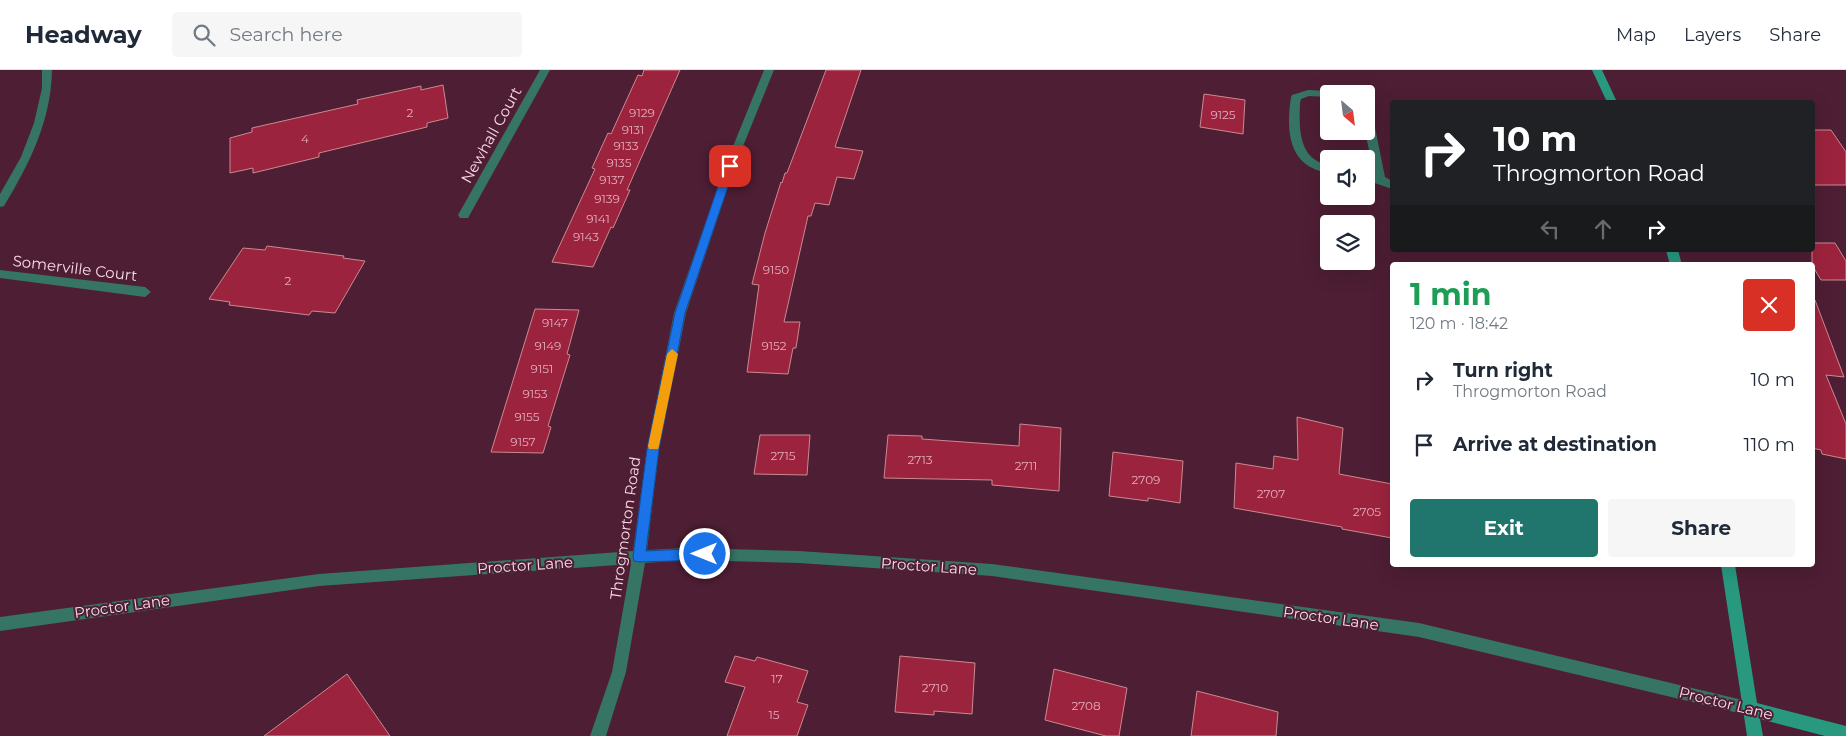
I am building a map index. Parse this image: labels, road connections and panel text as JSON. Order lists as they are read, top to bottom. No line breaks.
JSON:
{"streets":{"street":["Newhall Court","Somerville Court","Throgmorton Road","Proctor Lane"]},"crossings":[["Throgmorton Road","Proctor Lane"]],"house_numbers":["2","9129","9125","9131","4","9133","9135","9137","9139","9141","9143","9150","2","9147","9149","9152","9151","9153","9155","9157","2715","2713","2711","2709","2707","2705","17","2710","2708","15"],"north":"bottom right","page":{"header":"Headway","search":"Search here","nav":["Map","Layers","Share"],"turn":["10 m","Throgmorton Road"],"heading":["1 min","120 m · 18:42"],"list":[{"name":"Turn right","note":"Throgmorton Road","value":"10 m"},{"name":"Arrive at destination","value":"110 m"}],"buttons":["Exit","Share"]}}
